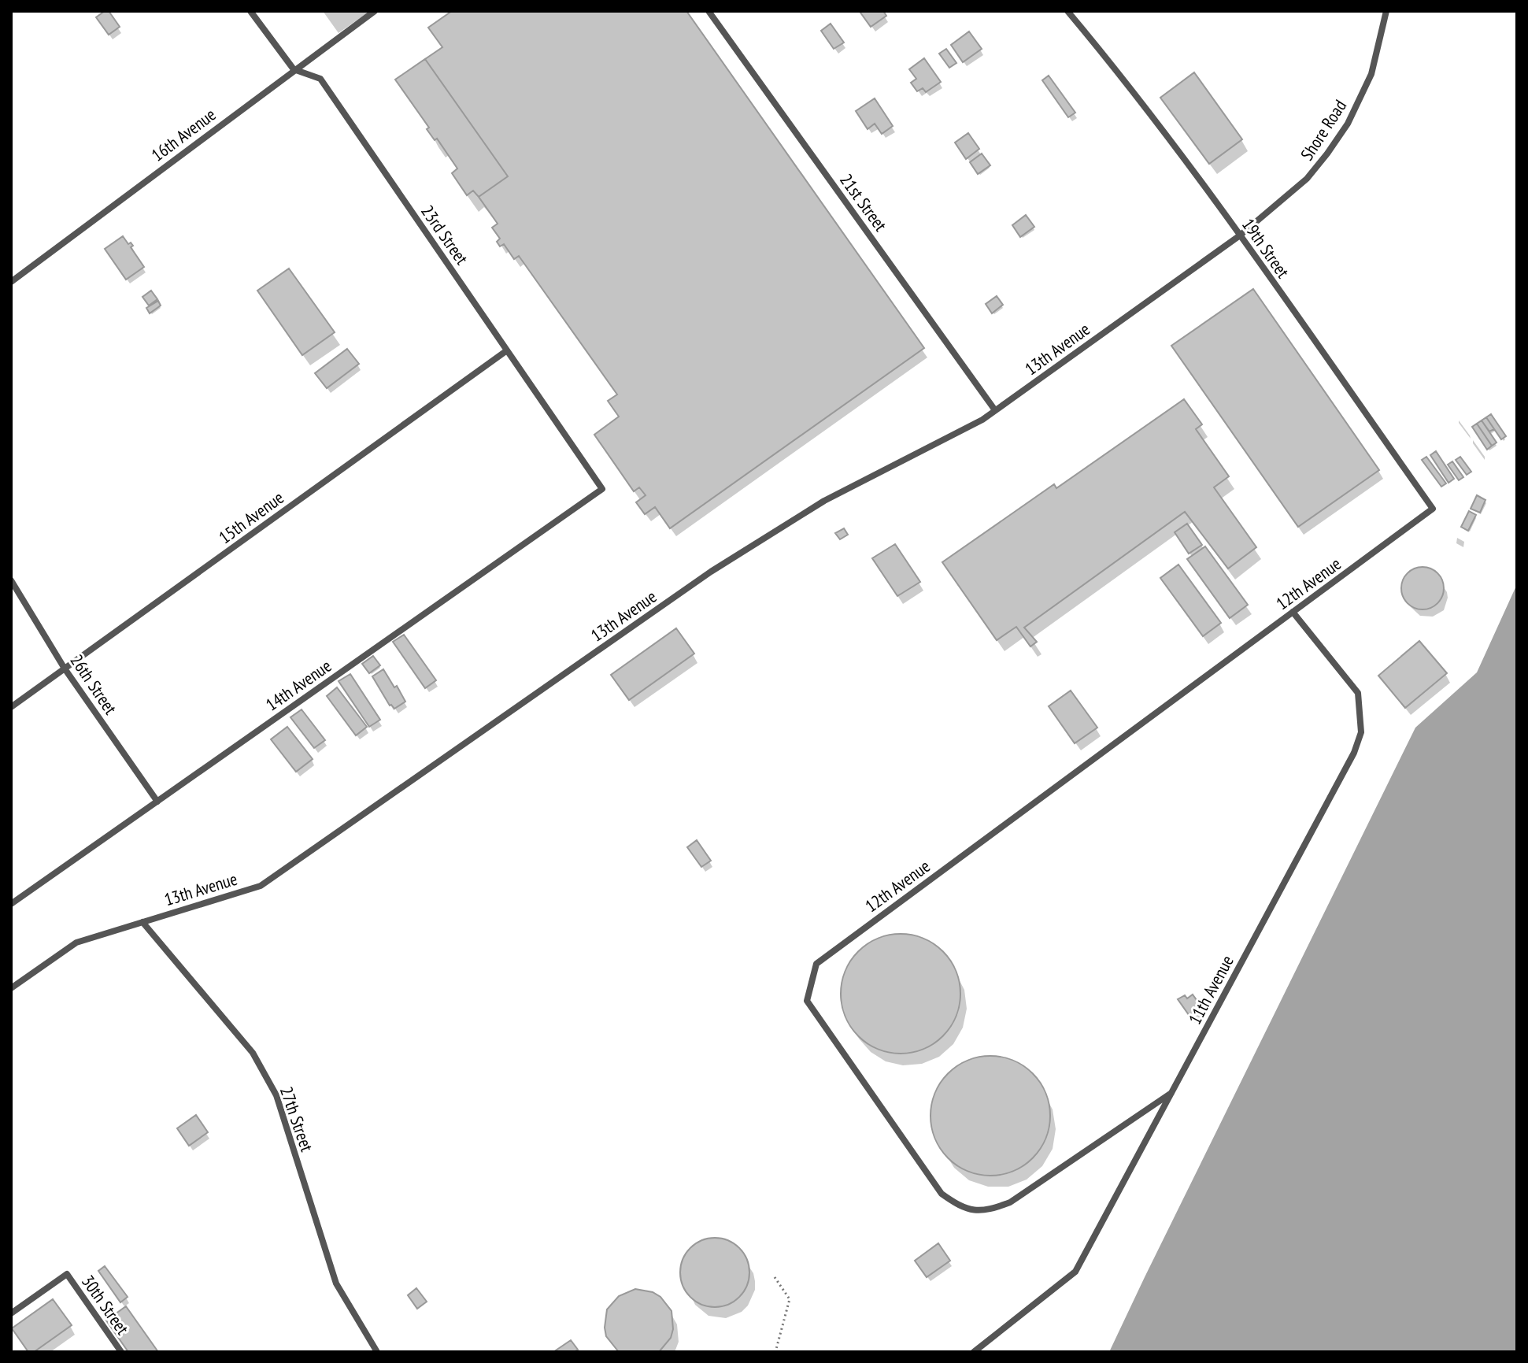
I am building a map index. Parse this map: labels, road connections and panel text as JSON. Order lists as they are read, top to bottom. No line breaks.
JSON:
{"streets":{"lane":["Shore Road","16th Avenue","21st Street","23rd Street","19th Street","13th Avenue","15th Avenue","12th Avenue","26th Street","14th Avenue","11th Avenue","27th Street","30th Street"]},"crossings":[["Shore Road","19th Street"],["Shore Road","13th Avenue"],["16th Avenue","23rd Street"],["21st Street","13th Avenue"],["23rd Street","15th Avenue"],["23rd Street","14th Avenue"],["19th Street","13th Avenue"],["19th Street","12th Avenue"],["13th Avenue","27th Street"],["15th Avenue","26th Street"],["12th Avenue","11th Avenue"],["26th Street","14th Avenue"]]}
